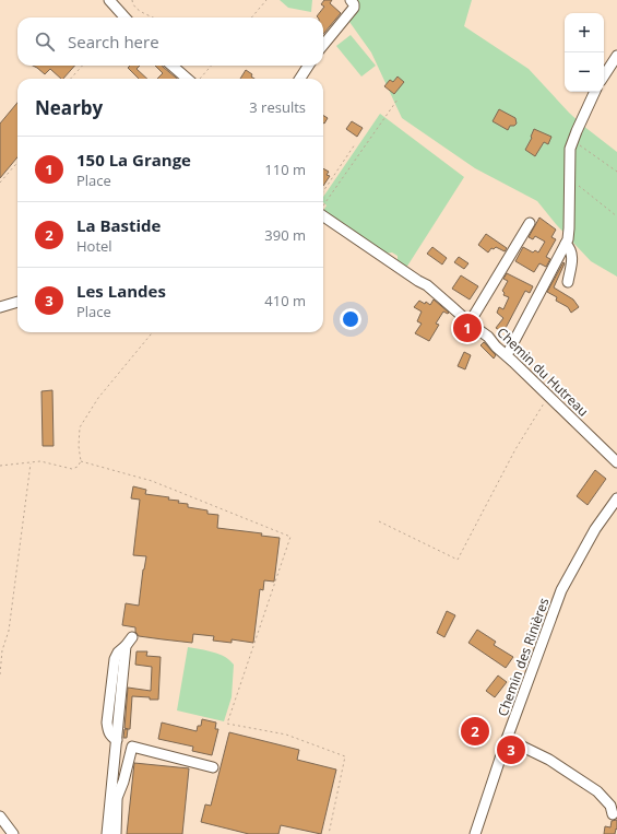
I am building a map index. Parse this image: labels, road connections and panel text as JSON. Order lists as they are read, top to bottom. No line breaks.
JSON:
{"streets":{"street":["Chemin du Hutreau","Chemin des Rinières"]},"page":{"map_buttons":["+","−"],"search":"Search here","heading":["Nearby","3 results"],"list":[{"mark":"1","name":"150 La Grange","note":"Place","value":"110 m"},{"mark":"2","name":"La Bastide","note":"Hotel","value":"390 m"},{"mark":"3","name":"Les Landes","note":"Place","value":"410 m"}],"pins":["1","2","3"]}}
